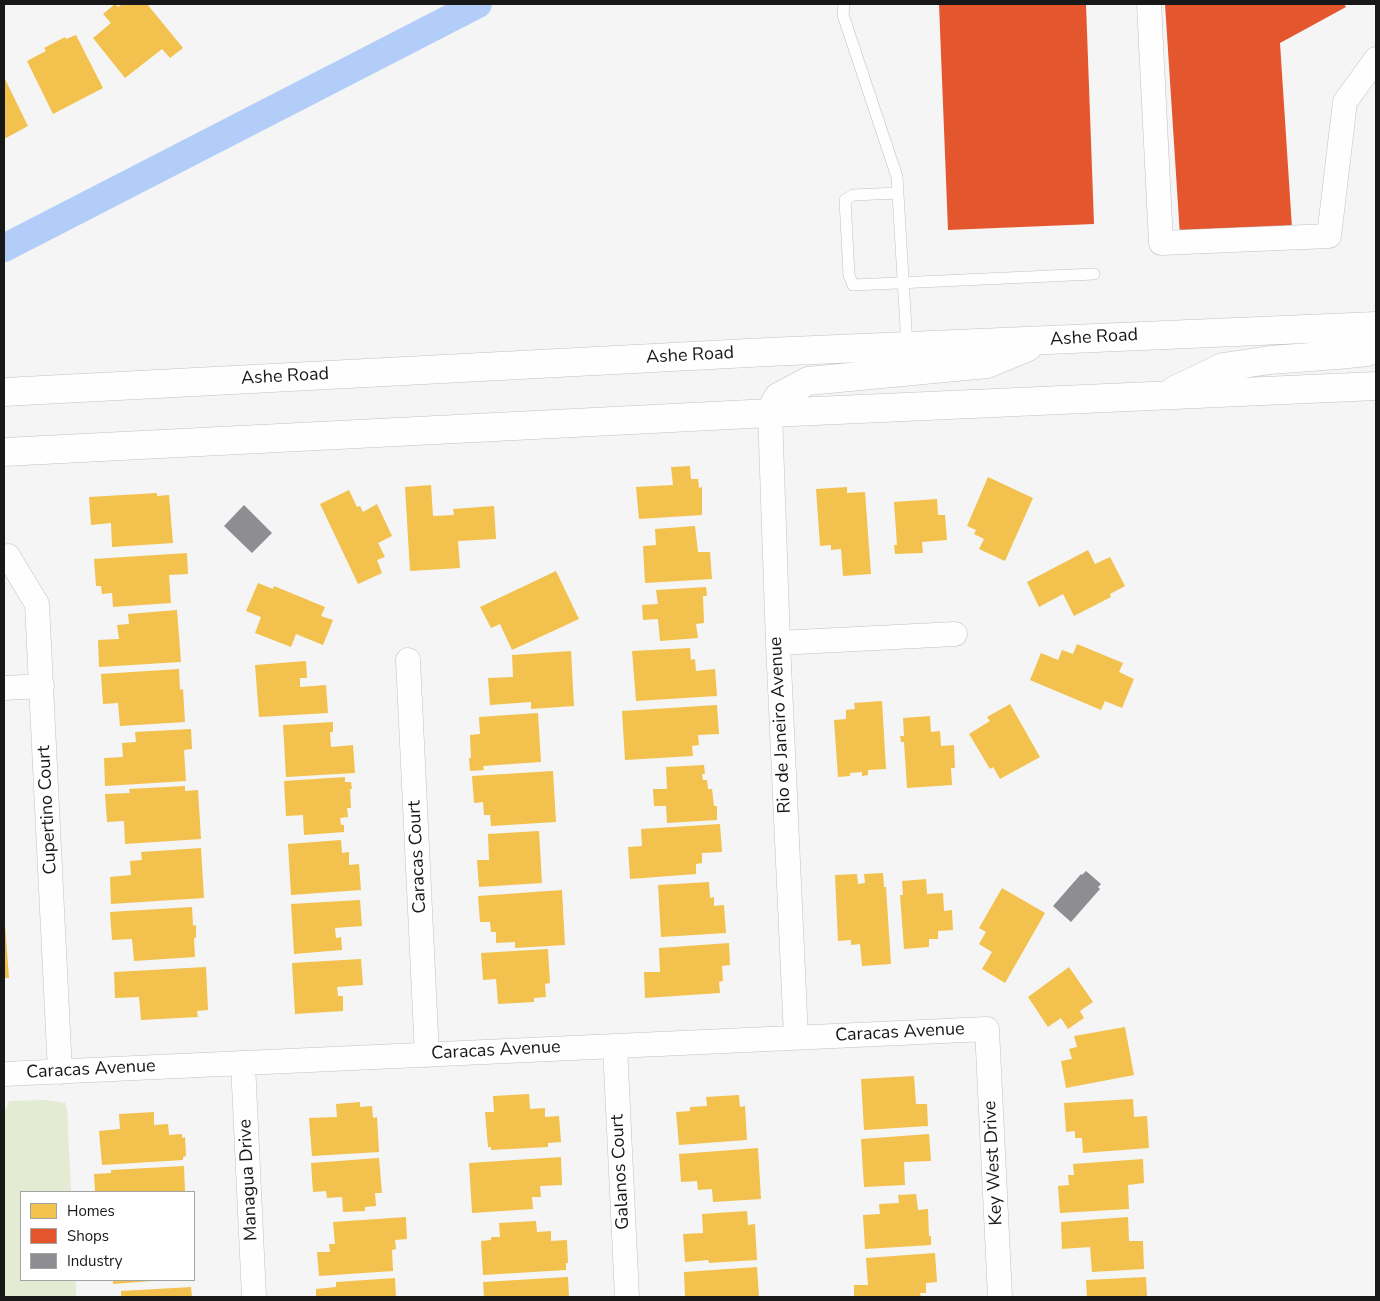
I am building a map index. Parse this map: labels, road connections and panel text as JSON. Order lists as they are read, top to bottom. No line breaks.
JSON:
{"streets":{"street":["Ashe Road","Rio de Janeiro Avenue","Cupertino Court","Caracas Court","Caracas Avenue","Key West Drive","Galanos Court","Managua Drive"]},"crossings":[["Rio de Janeiro Avenue","Caracas Avenue"],["Cupertino Court","Caracas Avenue"],["Caracas Court","Caracas Avenue"],["Caracas Avenue","Key West Drive"],["Caracas Avenue","Galanos Court"],["Caracas Avenue","Managua Drive"]],"legend":["Homes","Shops","Industry"]}
